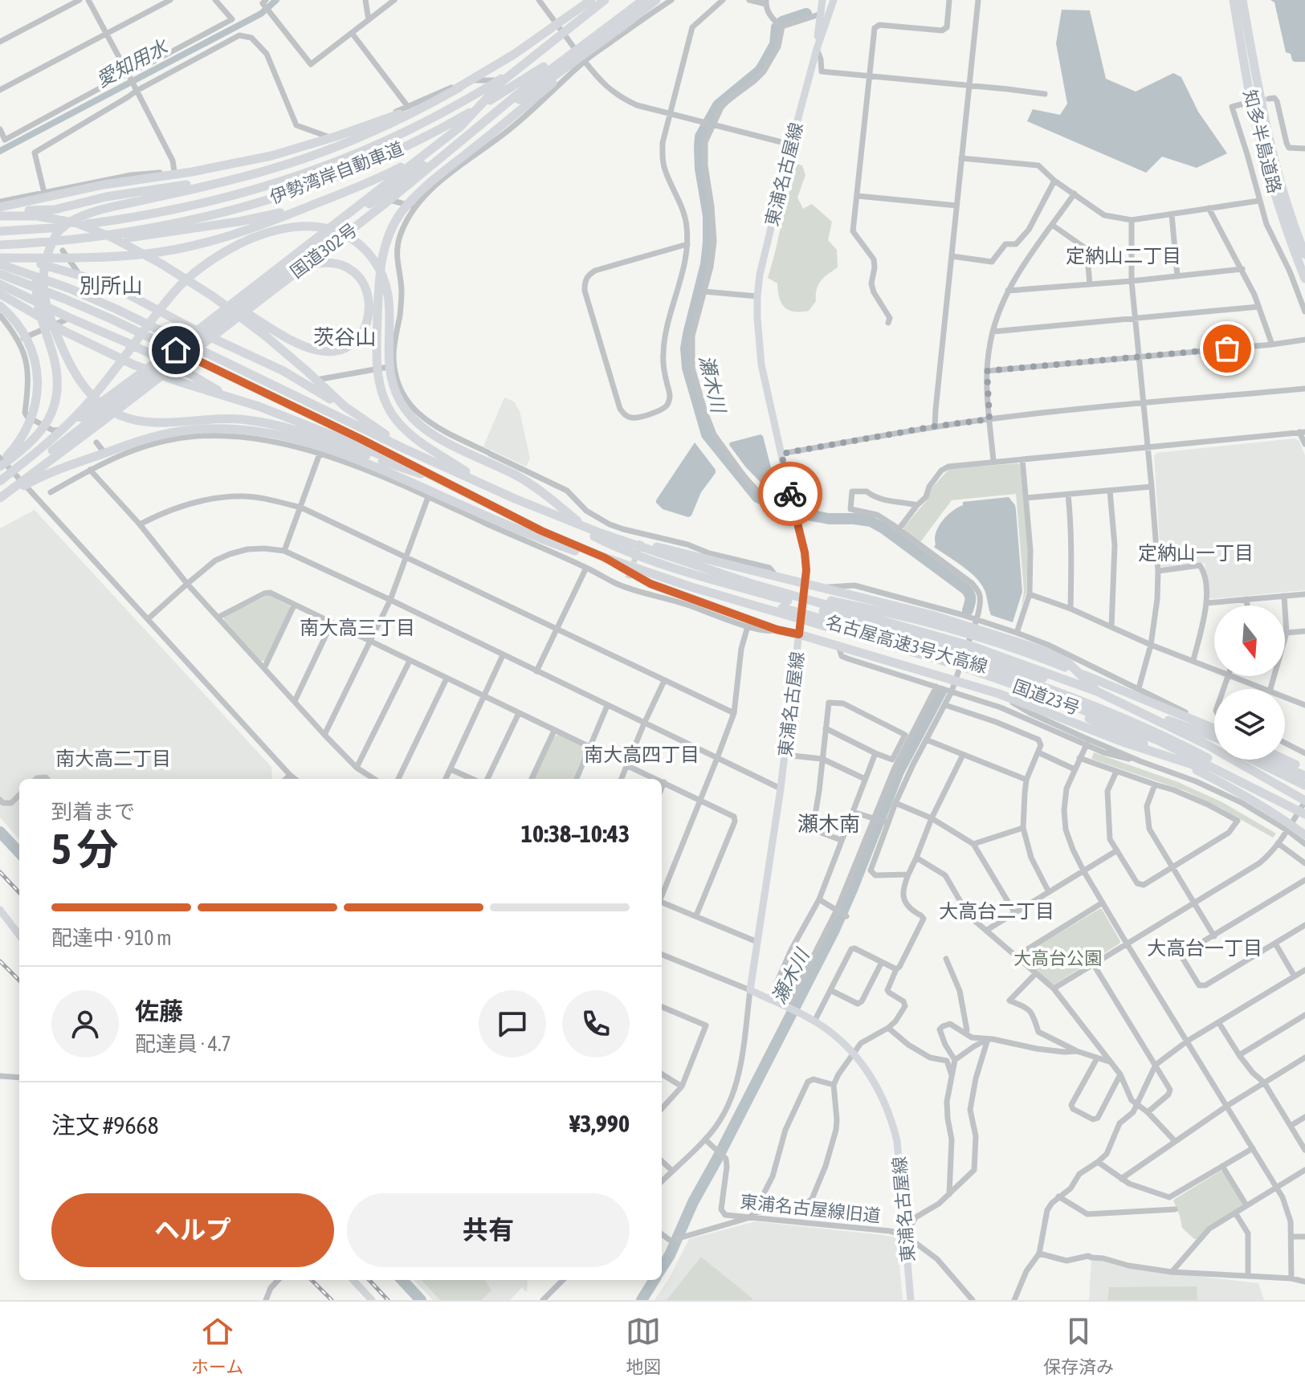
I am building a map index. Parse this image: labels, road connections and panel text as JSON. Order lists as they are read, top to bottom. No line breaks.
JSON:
{"streets":{"highway":["知多半島道路","伊勢湾岸自動車道","国道302号","名古屋高速3号大高線","国道23号"],"main road":["東浦名古屋線"],"street":["東浦名古屋線旧道"]},"crossings":[["東浦名古屋線","東浦名古屋線旧道"],["名古屋高速3号大高線","国道23号"]],"districts":["定納山二丁目","別所山","茨谷山","定納山一丁目","南大高三丁目","南大高四丁目","南大高二丁目","瀬木南","大高台二丁目","大高台一丁目"],"water":["愛知用水","瀬木川"],"parks":["大高台公園"],"north":"bottom","page":{"heading":["5 分","到着まで","10:38–10:43"],"panel":["佐藤","配達員 · 4.7","注文 #9668","¥3,990"],"bar":"配達中 · 910 m","buttons":["ヘルプ","共有"],"tabs":["ホーム","地図","保存済み"]}}
